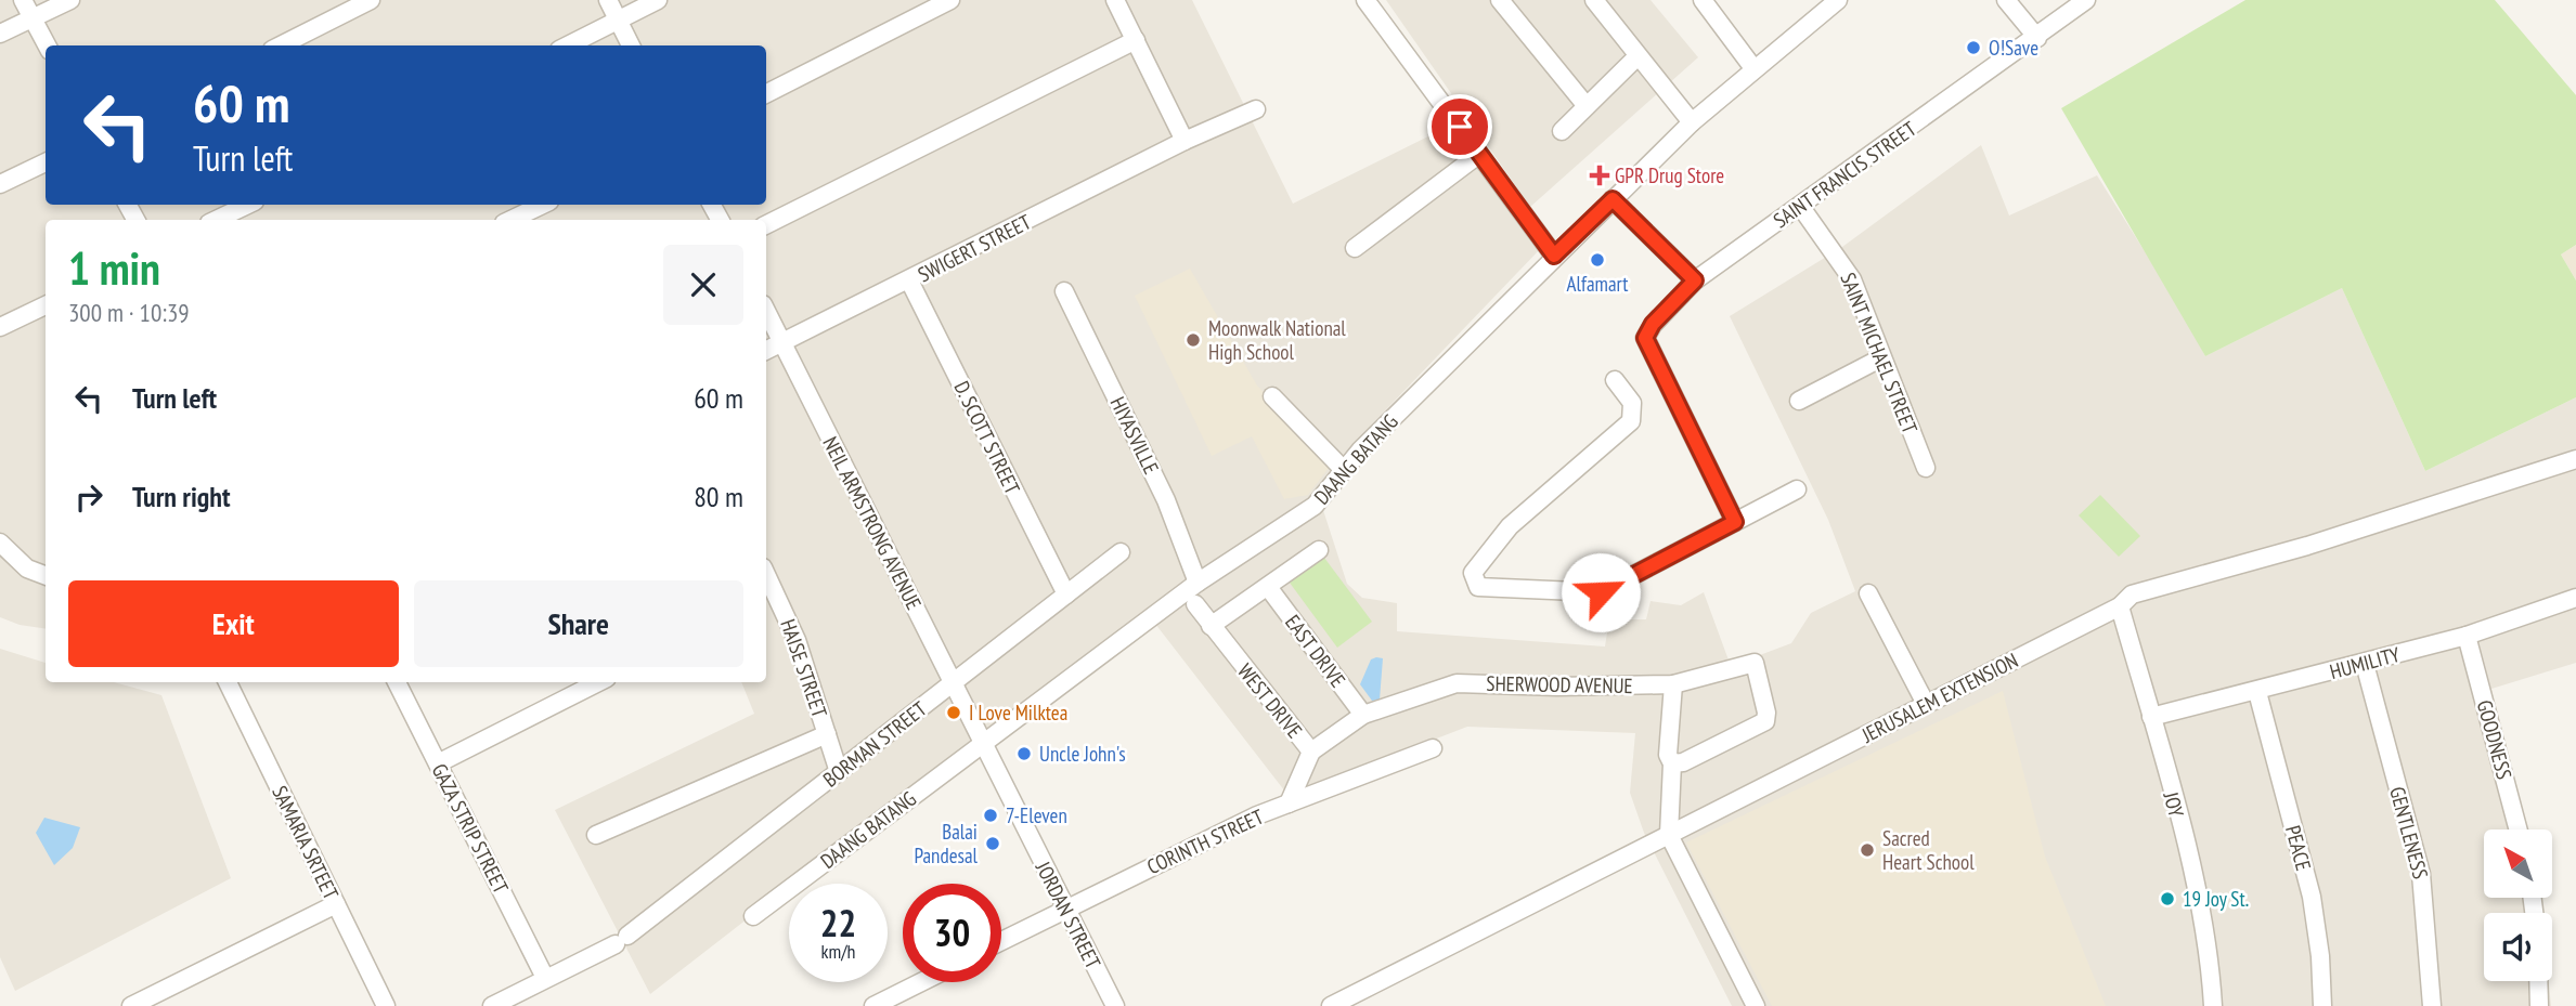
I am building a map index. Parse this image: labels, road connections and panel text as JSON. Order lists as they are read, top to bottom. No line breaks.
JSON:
{"streets":{"street":["SAINT FRANCIS STREET","SWIGERT STREET","SAINT MICHAEL STREET","HIYASVILLE","D. SCOTT STREET","DAANG BATANG","NEIL ARMSTRONG AVENUE","EAST DRIVE","HUMILITY","HAISE STREET","SHERWOOD AVENUE","JERUSALEM EXTENSION","WEST DRIVE","GOODNESS","BORMAN STREET","JOY","GAZA STRIP STREET","GENTLENESS","CORINTH STREET","SAMARIA SRTEET","PEACE","JORDAN STREET"]},"crossings":[["SAINT FRANCIS STREET","SAINT MICHAEL STREET"],["SWIGERT STREET","D. SCOTT STREET"],["SWIGERT STREET","NEIL ARMSTRONG AVENUE"],["HIYASVILLE","DAANG BATANG"],["D. SCOTT STREET","BORMAN STREET"],["DAANG BATANG","NEIL ARMSTRONG AVENUE"],["DAANG BATANG","JORDAN STREET"],["NEIL ARMSTRONG AVENUE","BORMAN STREET"],["NEIL ARMSTRONG AVENUE","JORDAN STREET"],["EAST DRIVE","SHERWOOD AVENUE"],["HUMILITY","GOODNESS"],["HUMILITY","JOY"],["HUMILITY","GENTLENESS"],["HUMILITY","PEACE"],["HAISE STREET","BORMAN STREET"],["SHERWOOD AVENUE","WEST DRIVE"],["JERUSALEM EXTENSION","JOY"],["WEST DRIVE","CORINTH STREET"],["BORMAN STREET","GAZA STRIP STREET"],["CORINTH STREET","JORDAN STREET"]],"places":{"other":["O!Save","Alfamart","Moonwalk National High School","I Love Milktea","Uncle John's","7-Eleven","Balai Pandesal","Sacred Heart School","19 Joy St."],"health":["GPR Drug Store"]},"north":"top left","page":{"turn":["60 m","Turn left"],"heading":["1 min","300 m · 10:39"],"list":[{"name":"Turn left","value":"60 m"},{"name":"Turn right","value":"80 m"}],"buttons":["Exit","Share"],"speed":"22 km/h","limit":"30"}}
